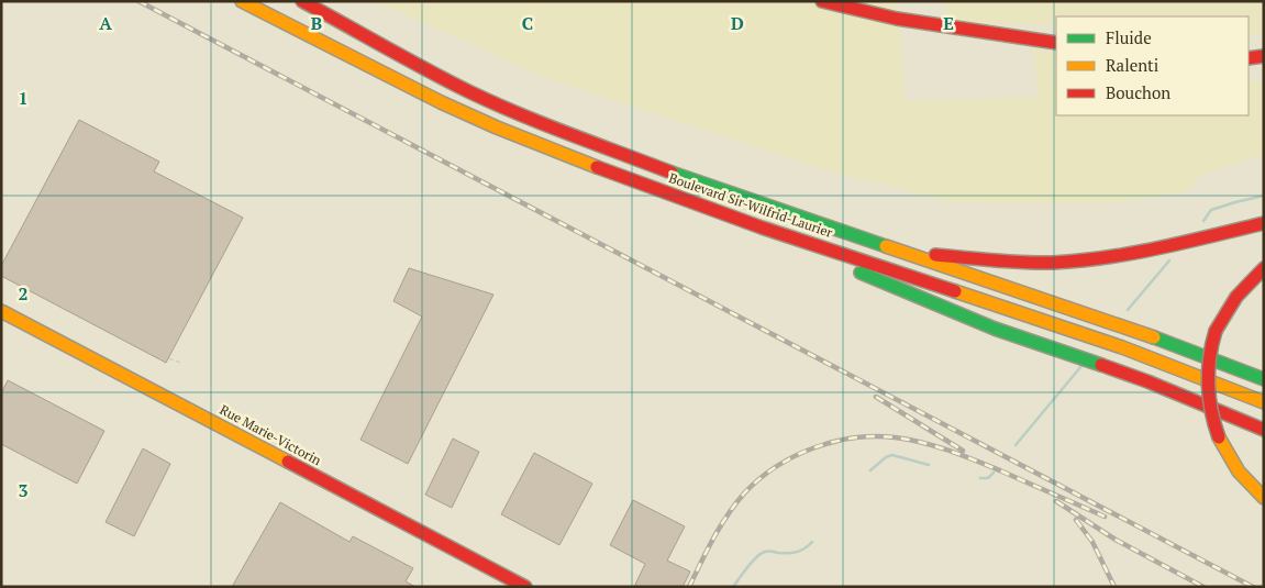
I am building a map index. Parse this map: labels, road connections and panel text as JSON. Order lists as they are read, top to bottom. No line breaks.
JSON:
{"streets":{"main road":["Boulevard Sir-Wilfrid-Laurier","Rue Marie-Victorin"]},"legend":["Fluide","Ralenti","Bouchon"],"grid":{"columns":["A","B","C","D","E"],"rows":["1","2","3"]}}
